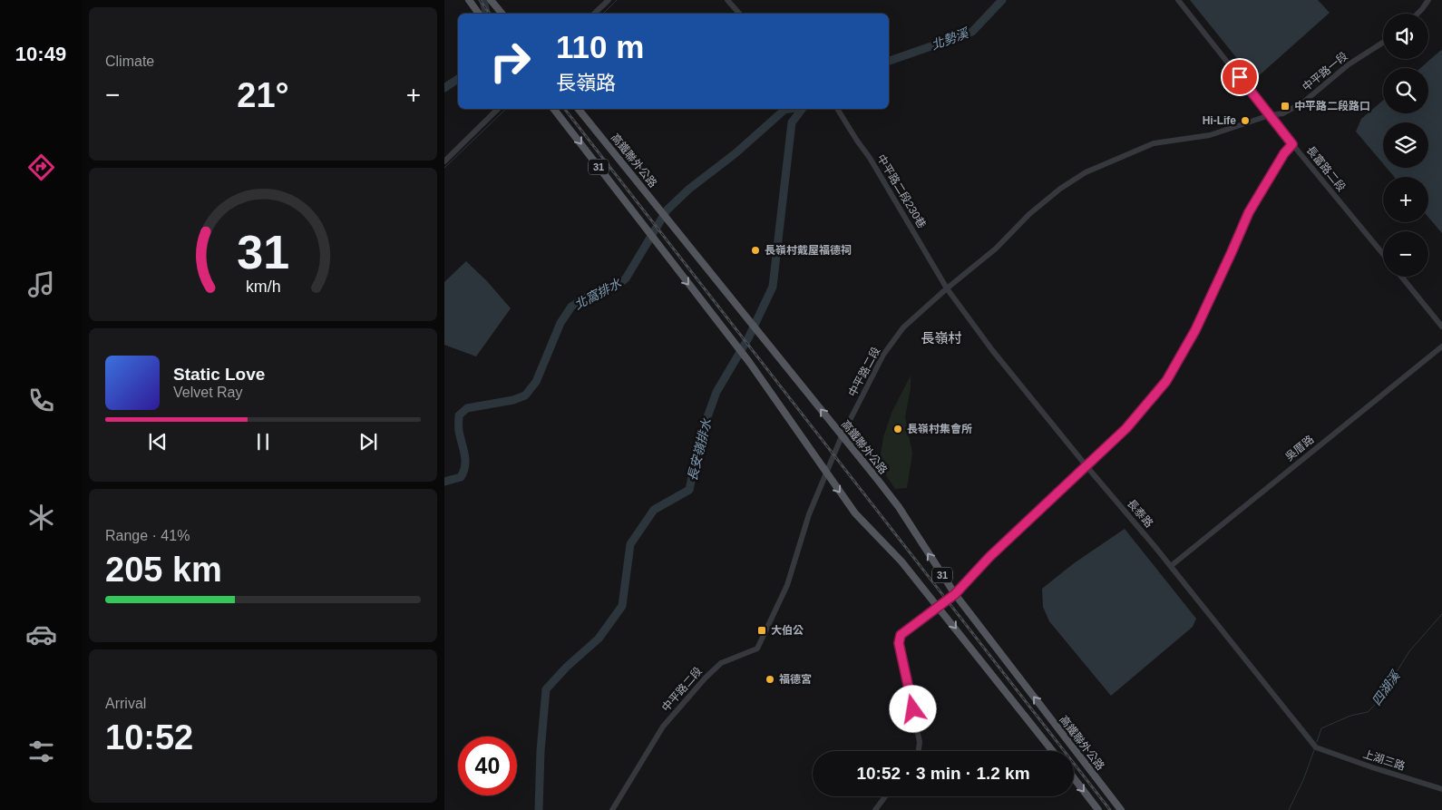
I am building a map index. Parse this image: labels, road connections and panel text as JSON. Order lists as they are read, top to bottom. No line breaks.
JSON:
{"streets":{"main road":["高鐵聯外公路","31"],"street":["中平路一段","長富路二段","中平路二段230巷","中平路二段","吳厝路","長泰路","上湖三路"]},"crossings":[["中平路一段","長富路二段"],["中平路一段","中平路二段"],["高鐵聯外公路","中平路二段"],["31","中平路二段"],["長富路二段","中平路二段"],["中平路二段230巷","中平路二段"],["中平路二段230巷","長泰路"],["中平路二段","長泰路"],["吳厝路","長泰路"],["長泰路","上湖三路"]],"districts":["長嶺村"],"water":["北勢溪","北窩排水","長安嶺排水","四湖溪"],"places":{"transit":["中平路二段路口","大伯公"],"other":["Hi-Life","長嶺村戴屋福德祠","長嶺村集會所","福德宮"]},"page":{"tabs":"10:49","tile":["Climate",["Range · 41%","205 km"],["Arrival","10:52"]],"map_buttons":["+","−"],"turn":["110 m","長嶺路"],"heat":["−","21°","+"],"song":["Static Love","Velvet Ray"],"limit":"40","trip":"10:52 · 3 min · 1.2 km","gauge":["31","km/h"]}}
